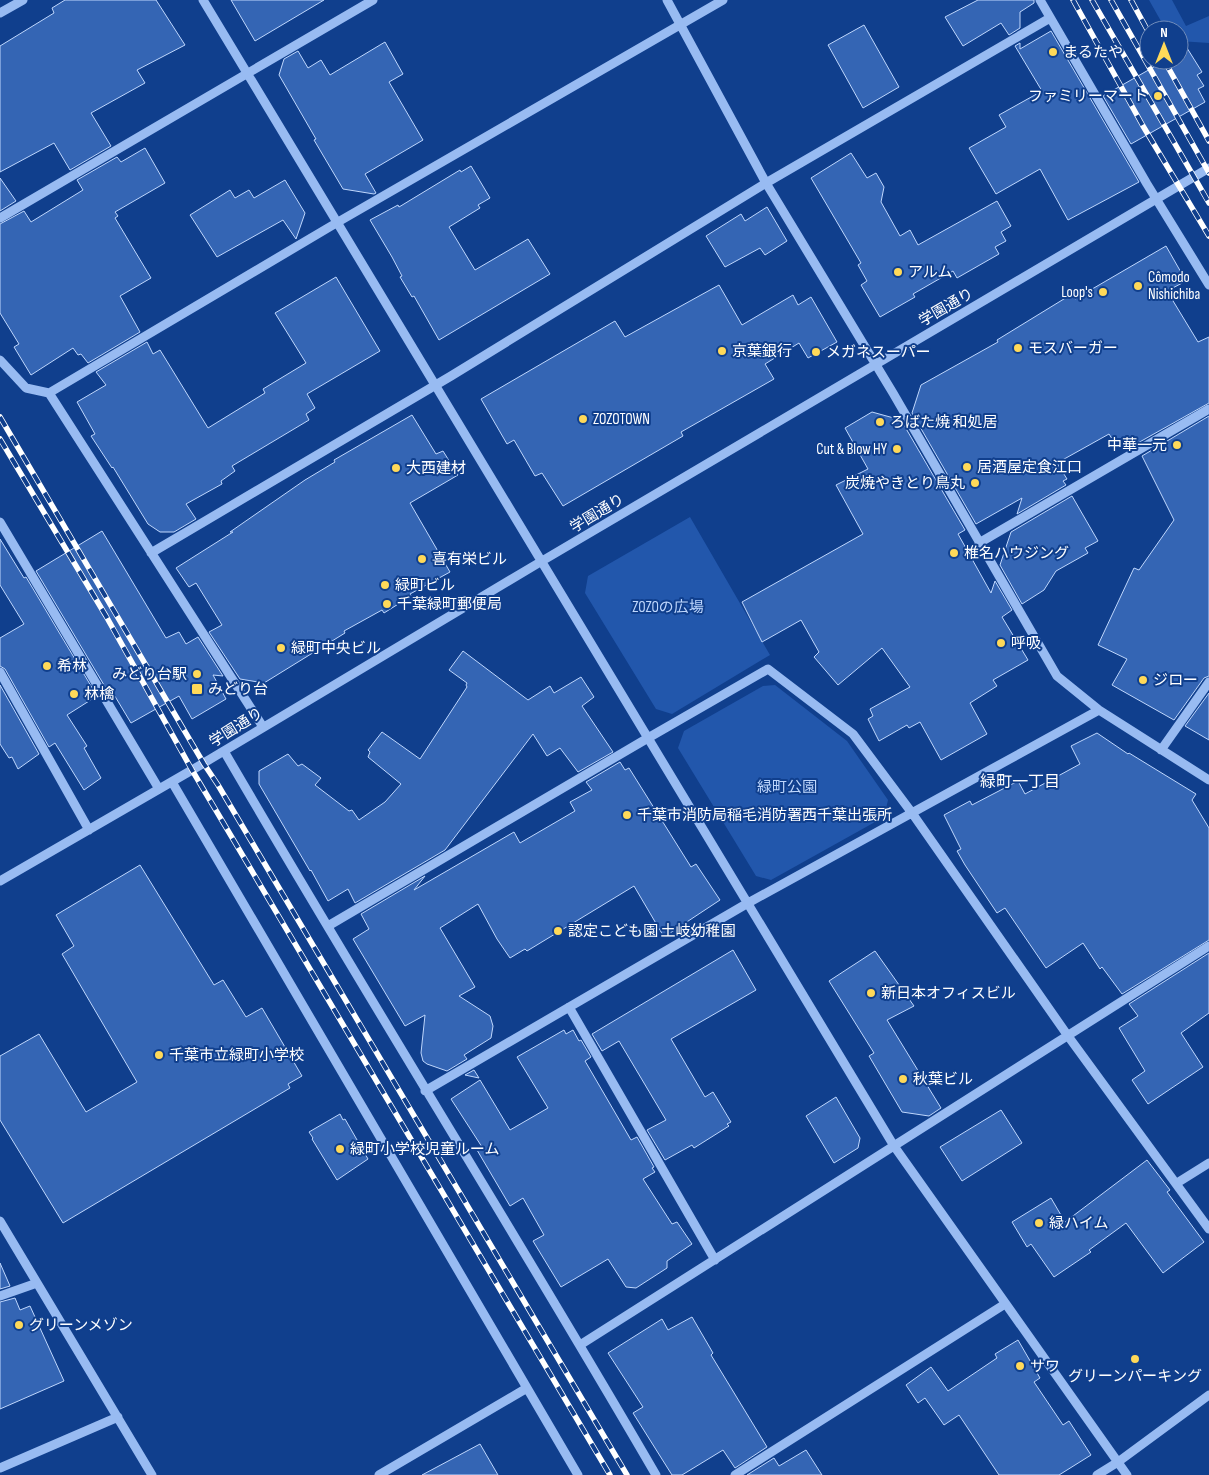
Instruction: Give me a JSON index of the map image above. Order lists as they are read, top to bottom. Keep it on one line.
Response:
{"streets":{"street":["学園通り"]},"districts":["緑町一丁目"],"parks":["ZOZOの広場","緑町公園"],"places":{"other":["まるたや","ファミリーマート","アルム","Cômodo Nishichiba","Loop's","モスバーガー","京葉銀行","メガネスーパー","ZOZOTOWN","ろばた焼 和処居","中華一元","Cut & Blow HY","居酒屋定食江口","大西建材","炭焼やきとり鳥丸","椎名ハウジング","喜有栄ビル","緑町ビル","千葉緑町郵便局","呼吸","緑町中央ビル","希林","みどり台駅","ジロー","林檎","千葉市消防局稲毛消防署西千葉出張所","認定こども園 土岐幼稚園","新日本オフィスビル","千葉市立緑町小学校","秋葉ビル","緑町小学校児童ルーム","緑ハイム","グリーンメゾン","グリーンパーキング","サワ"],"transit":["みどり台"]},"north":"top"}
